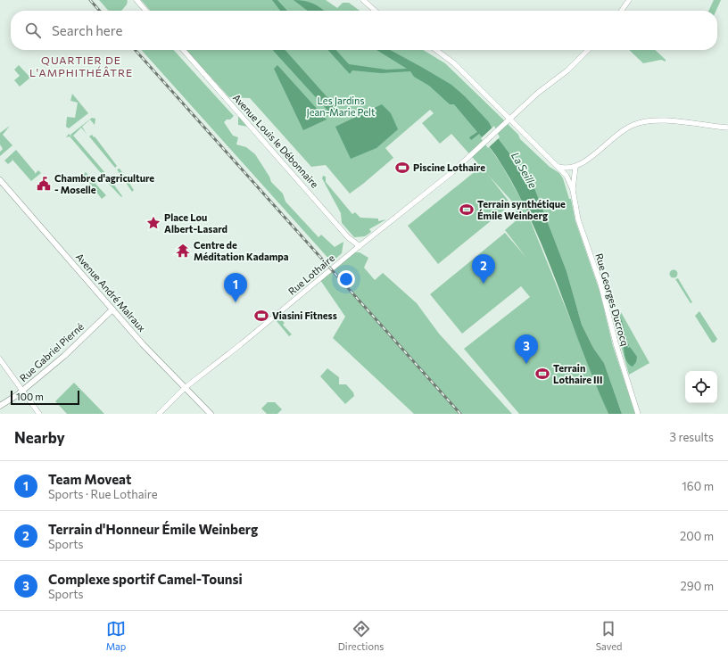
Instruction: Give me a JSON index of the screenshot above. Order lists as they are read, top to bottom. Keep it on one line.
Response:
{"streets":{"main road":["Avenue André Malraux","Rue Gabriel Pierné"],"street":["Avenue Louis le Débonnaire","Rue Lothaire","Rue Georges Ducrocq"]},"crossings":[["Avenue Louis le Débonnaire","Rue Lothaire"],["Rue Lothaire","Avenue André Malraux"],["Rue Lothaire","Rue Georges Ducrocq"],["Avenue André Malraux","Rue Gabriel Pierné"]],"districts":["QUARTIER DE L'AMPHITHÉÂTRE"],"water":["La Seille"],"parks":["Les Jardins Jean-Marie Pelt"],"places":{"sports":["Piscine Lothaire","Terrain synthétique Émile Weinberg","Viasini Fitness","Terrain Lothaire III"],"public building":["Chambre d'agriculture - Moselle"],"place":["Place Lou Albert-Lasard"],"temple":["Centre de Méditation Kadampa"]},"scale_bar":"100 m","page":{"search":"Search here","pins":["2","1","3"],"scale":"100 m","heading":["Nearby","3 results"],"list":[{"mark":"1","name":"Team Moveat","note":"Sports · Rue Lothaire","value":"160 m"},{"mark":"2","name":"Terrain d'Honneur Émile Weinberg","note":"Sports","value":"200 m"},{"mark":"3","name":"Complexe sportif Camel-Tounsi","note":"Sports","value":"290 m"}],"nav":["Map","Directions","Saved"]}}
